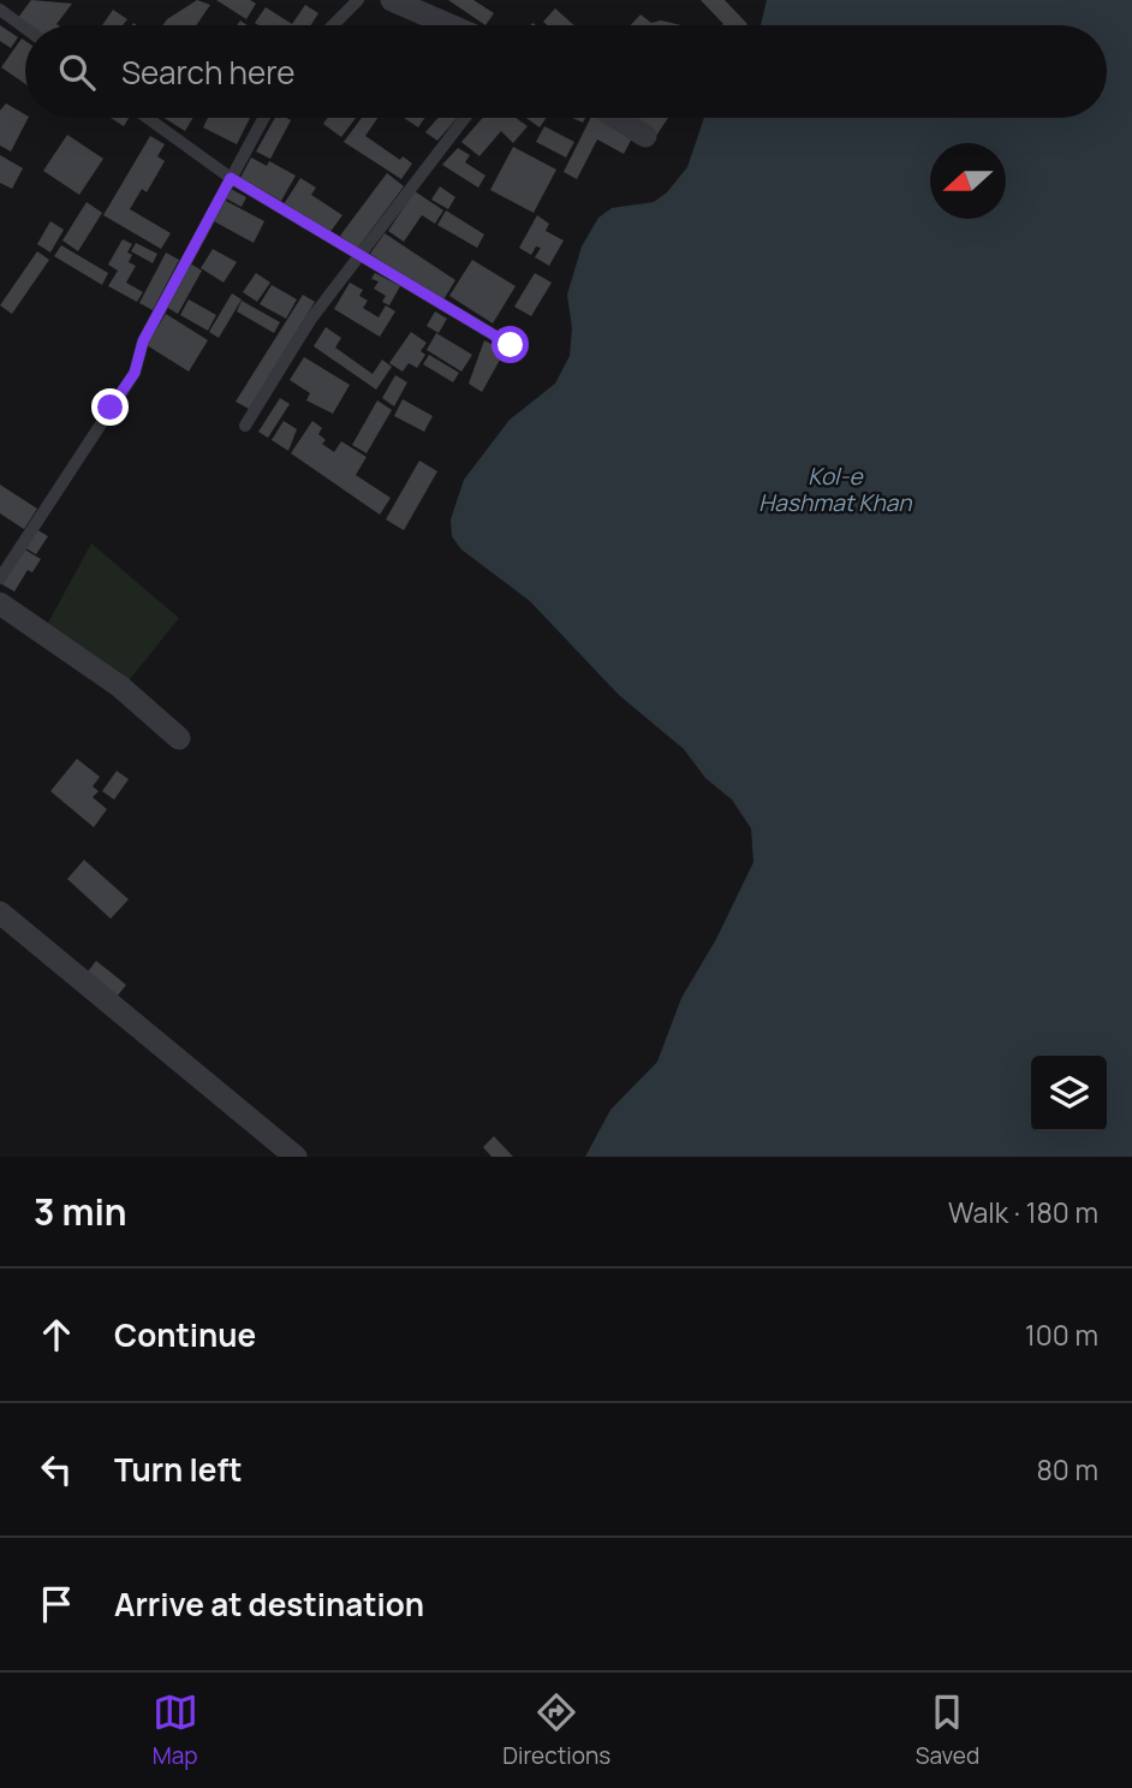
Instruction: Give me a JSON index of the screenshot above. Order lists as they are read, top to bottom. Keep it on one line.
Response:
{"water":["Kol-e Hashmat Khan"],"north":"left","page":{"search":"Search here","heading":["3 min","Walk · 180 m"],"list":[["Continue","100 m"],["Turn left","80 m"],"Arrive at destination"],"nav":["Map","Directions","Saved"]}}
